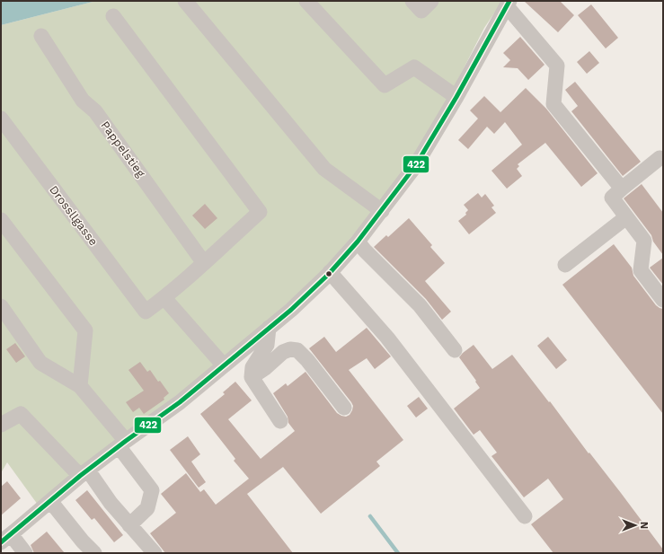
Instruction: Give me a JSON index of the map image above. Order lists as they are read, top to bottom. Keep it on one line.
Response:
{"streets":{"street":["Pappelstieg","Drossllgasse"]},"lines":["transit line 422"],"north":"right"}
